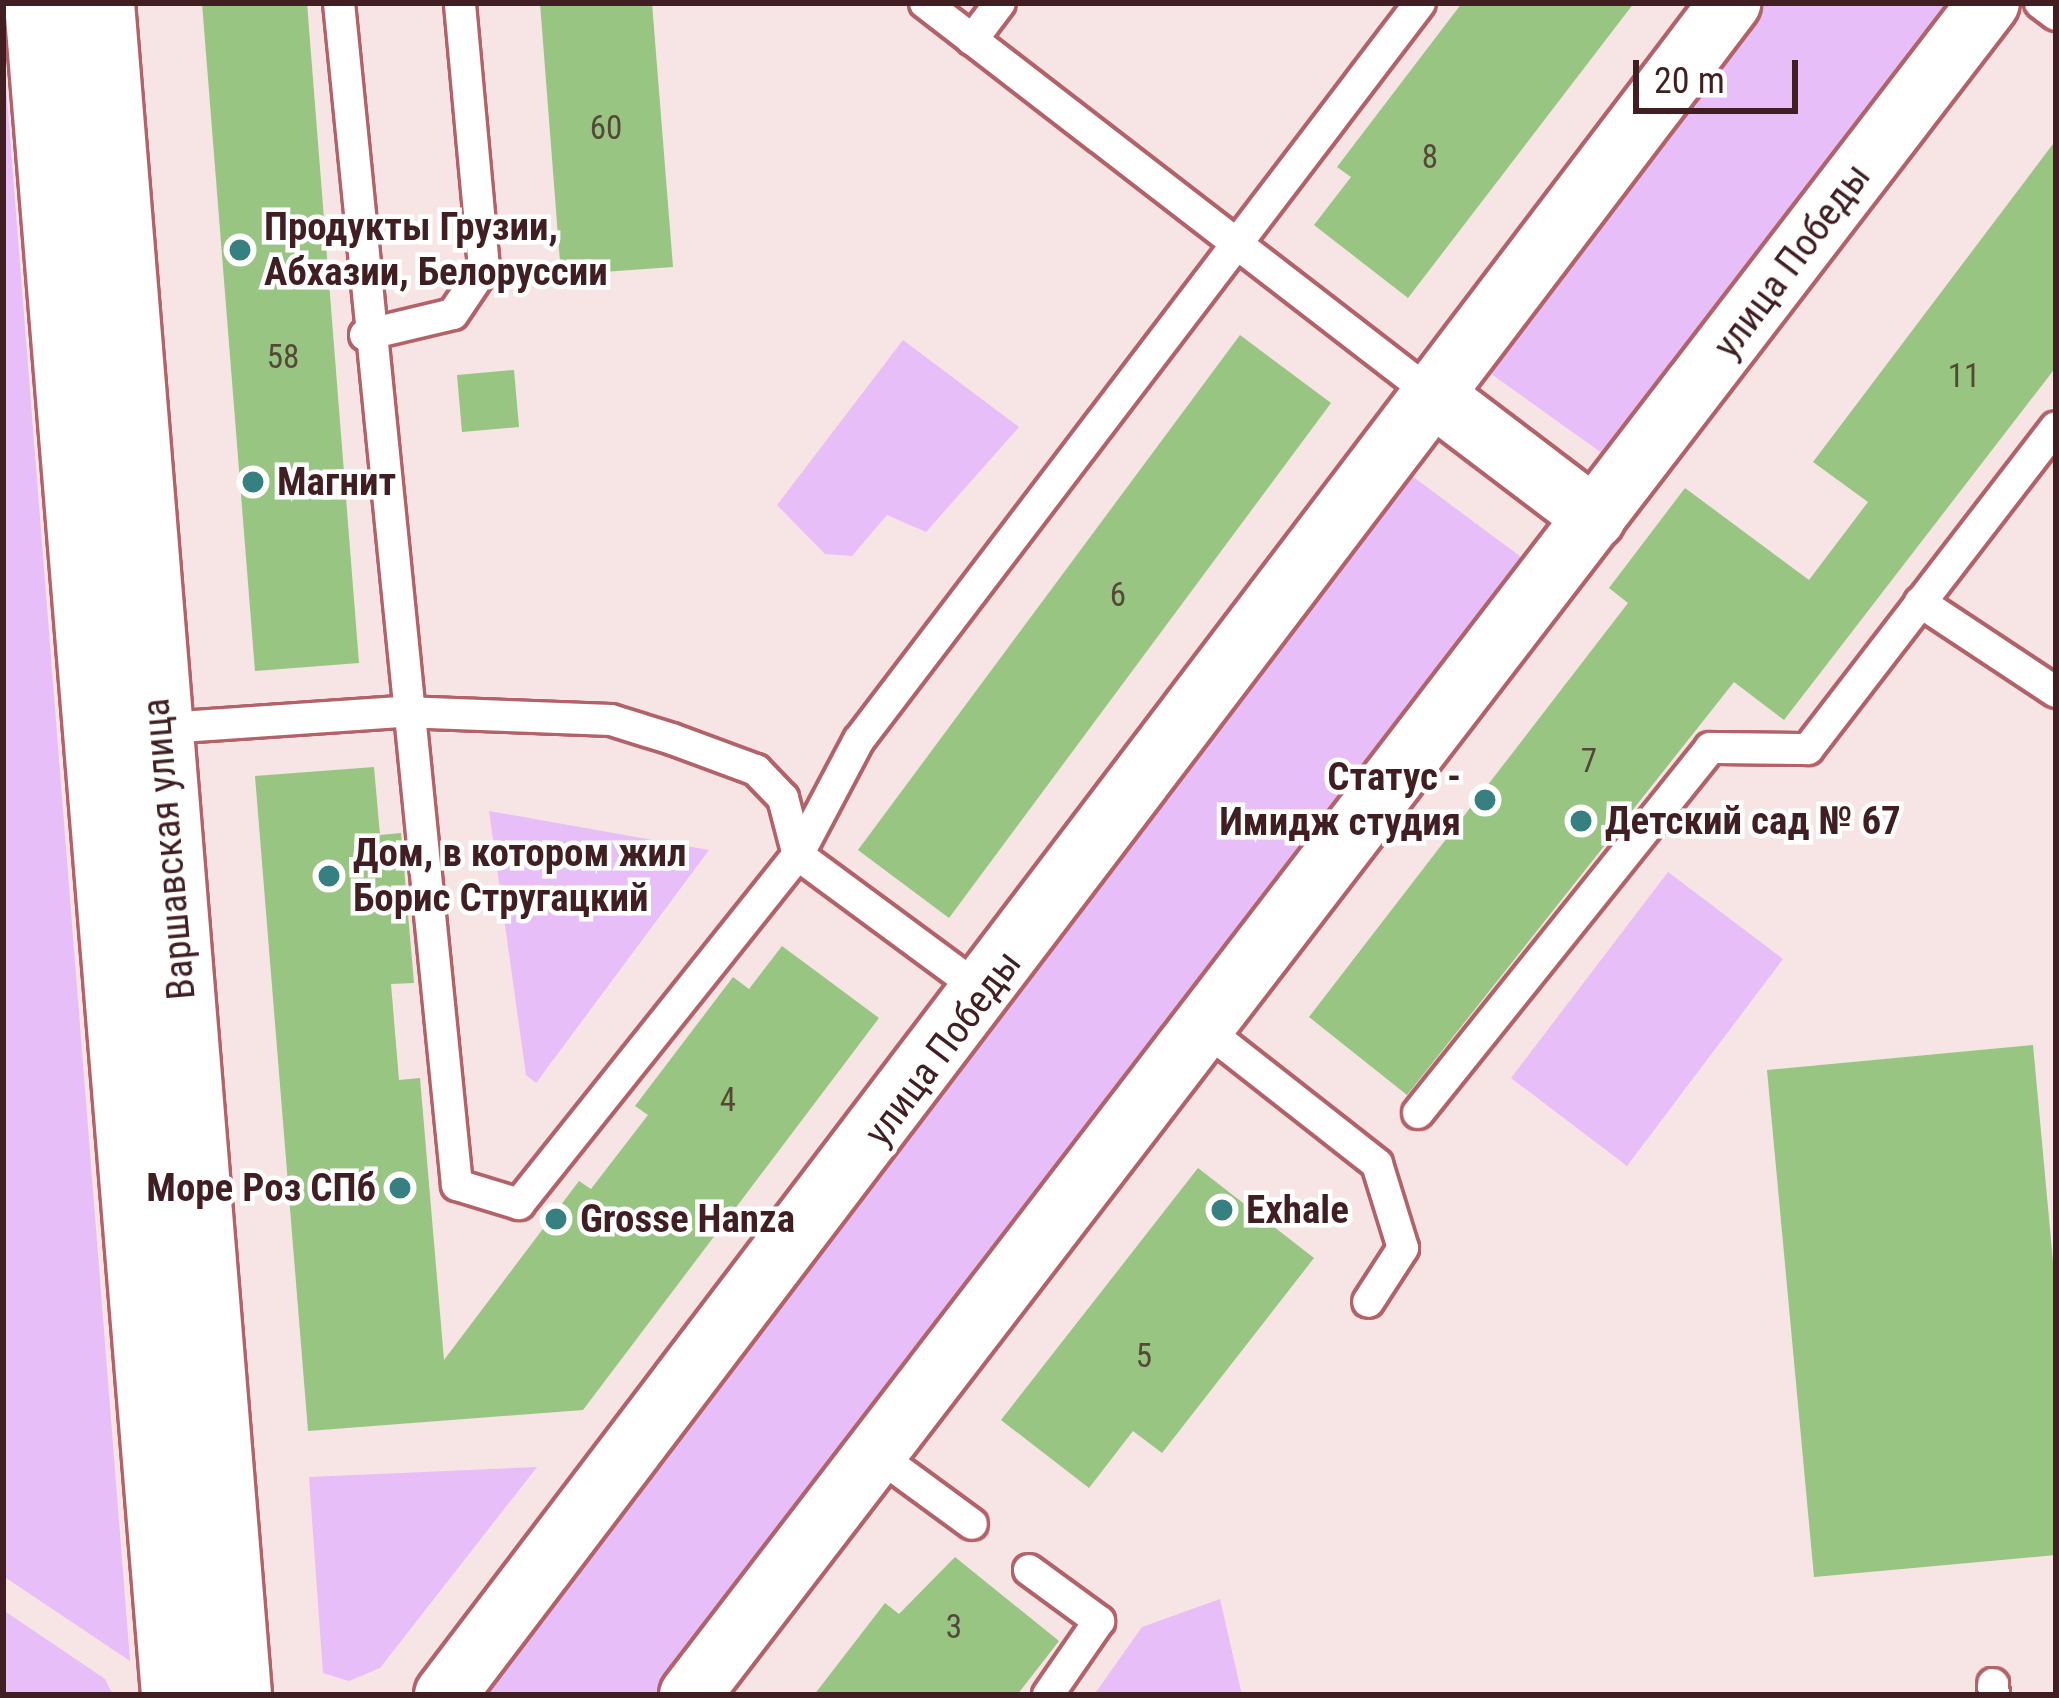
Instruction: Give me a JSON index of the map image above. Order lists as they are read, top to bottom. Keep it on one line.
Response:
{"streets":{"street":["улица Победы","Варшавская улица"]},"places":["Продукты Грузии, Абхазии, Белоруссии","Магнит","Статус - Имидж студия","Детский сад № 67","Дом, в котором жил Борис Стругацкий","Море Роз СПб","Exhale","Grosse Hanza"],"house_numbers":["60","8","58","11","6","7","4","5","3"],"scale_bar":"20 m"}
